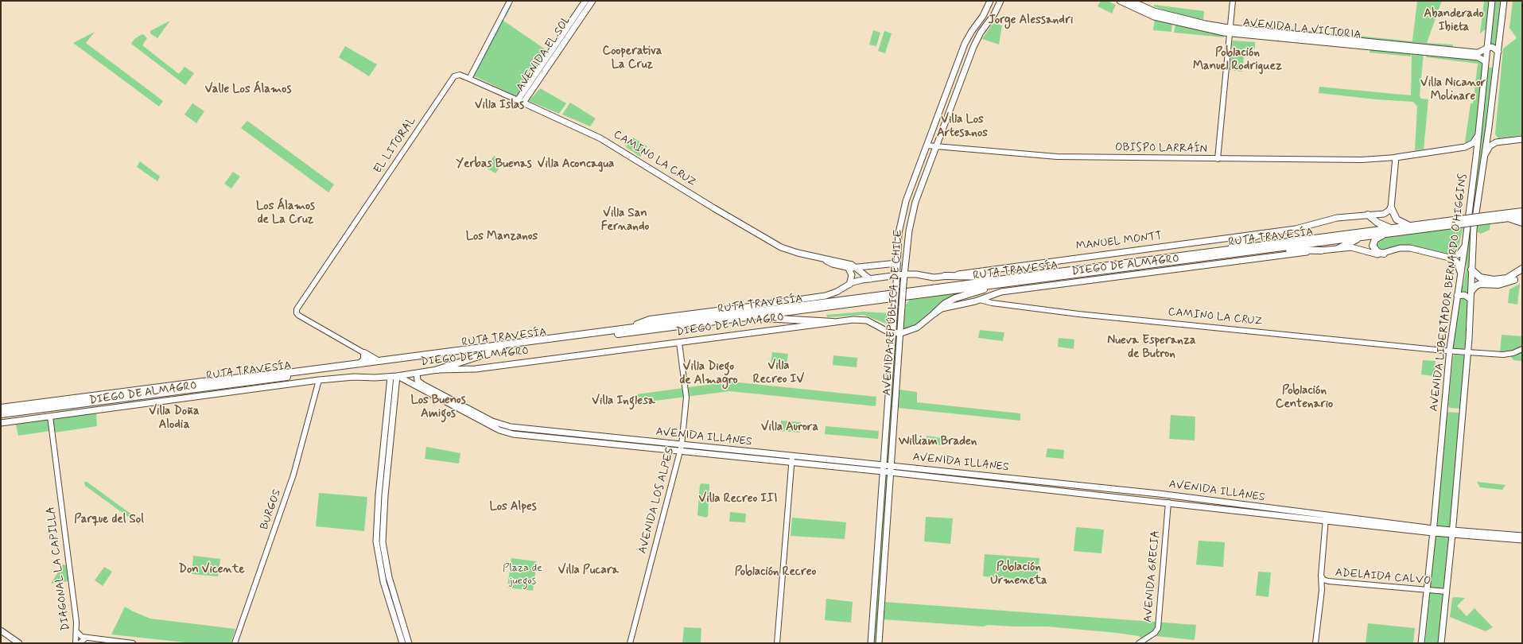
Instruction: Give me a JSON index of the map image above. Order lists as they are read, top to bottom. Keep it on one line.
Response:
{"streets":{"highway":["RUTA TRAVESÍA"],"main road":["AVENIDA LA VICTORIA","AVENIDA EL SOL","CAMINO LA CRUZ","MANUEL MONTT","DIEGO DE ALMAGRO","AVENIDA LIBERTADOR BERNARDO O'HIGGINS","AVENIDA REPÚBLICA DE CHILE","AVENIDA ILLANES"],"street":["EL LITORAL","OBISPO LARRAÍN","AVENIDA LOS ALPES","BURGOS","DIAGONAL LA CAPILLA","AVENIDA GRECIA","ADELAIDA CALVO"]},"crossings":[["AVENIDA LA VICTORIA","AVENIDA LIBERTADOR BERNARDO O'HIGGINS"],["AVENIDA EL SOL","CAMINO LA CRUZ"],["EL LITORAL","CAMINO LA CRUZ"],["OBISPO LARRAÍN","AVENIDA REPÚBLICA DE CHILE"],["CAMINO LA CRUZ","DIEGO DE ALMAGRO"],["CAMINO LA CRUZ","AVENIDA LIBERTADOR BERNARDO O'HIGGINS"],["CAMINO LA CRUZ","AVENIDA REPÚBLICA DE CHILE"],["MANUEL MONTT","AVENIDA REPÚBLICA DE CHILE"],["DIEGO DE ALMAGRO","AVENIDA REPÚBLICA DE CHILE"],["DIEGO DE ALMAGRO","AVENIDA ILLANES"],["DIEGO DE ALMAGRO","AVENIDA LOS ALPES"],["DIEGO DE ALMAGRO","BURGOS"],["DIEGO DE ALMAGRO","DIAGONAL LA CAPILLA"],["AVENIDA LIBERTADOR BERNARDO O'HIGGINS","AVENIDA ILLANES"],["AVENIDA LIBERTADOR BERNARDO O'HIGGINS","ADELAIDA CALVO"],["AVENIDA REPÚBLICA DE CHILE","AVENIDA ILLANES"],["AVENIDA ILLANES","AVENIDA LOS ALPES"],["AVENIDA ILLANES","AVENIDA GRECIA"]],"districts":["Abanderado Ibieta","Jorge Alessandri","Cooperativa La Cruz","Población Manuel Rodriguez","Villa Nicanor Molinare","Valle Los Álamos","Villa Islas","Villa Los Artesanos","Yerbas Buenas","Villa Aconcagua","Los Álamos de La Cruz","Villa San Fernando","Los Manzanos","Nueva Esperanza de Butron","Villa Recreo IV","Villa Diego de Almagro","Población Centenario","Los Buenos Amigos","Villa Inglesa","Villa Doña Alodia","Villa Aurora","William Braden","Villa Recreo III","Los Alpes","Parque del Sol","Población Urmeneta","Don Vicente","Villa Pucara","Población Recreo"],"parks":["Plaza de juegos"]}
